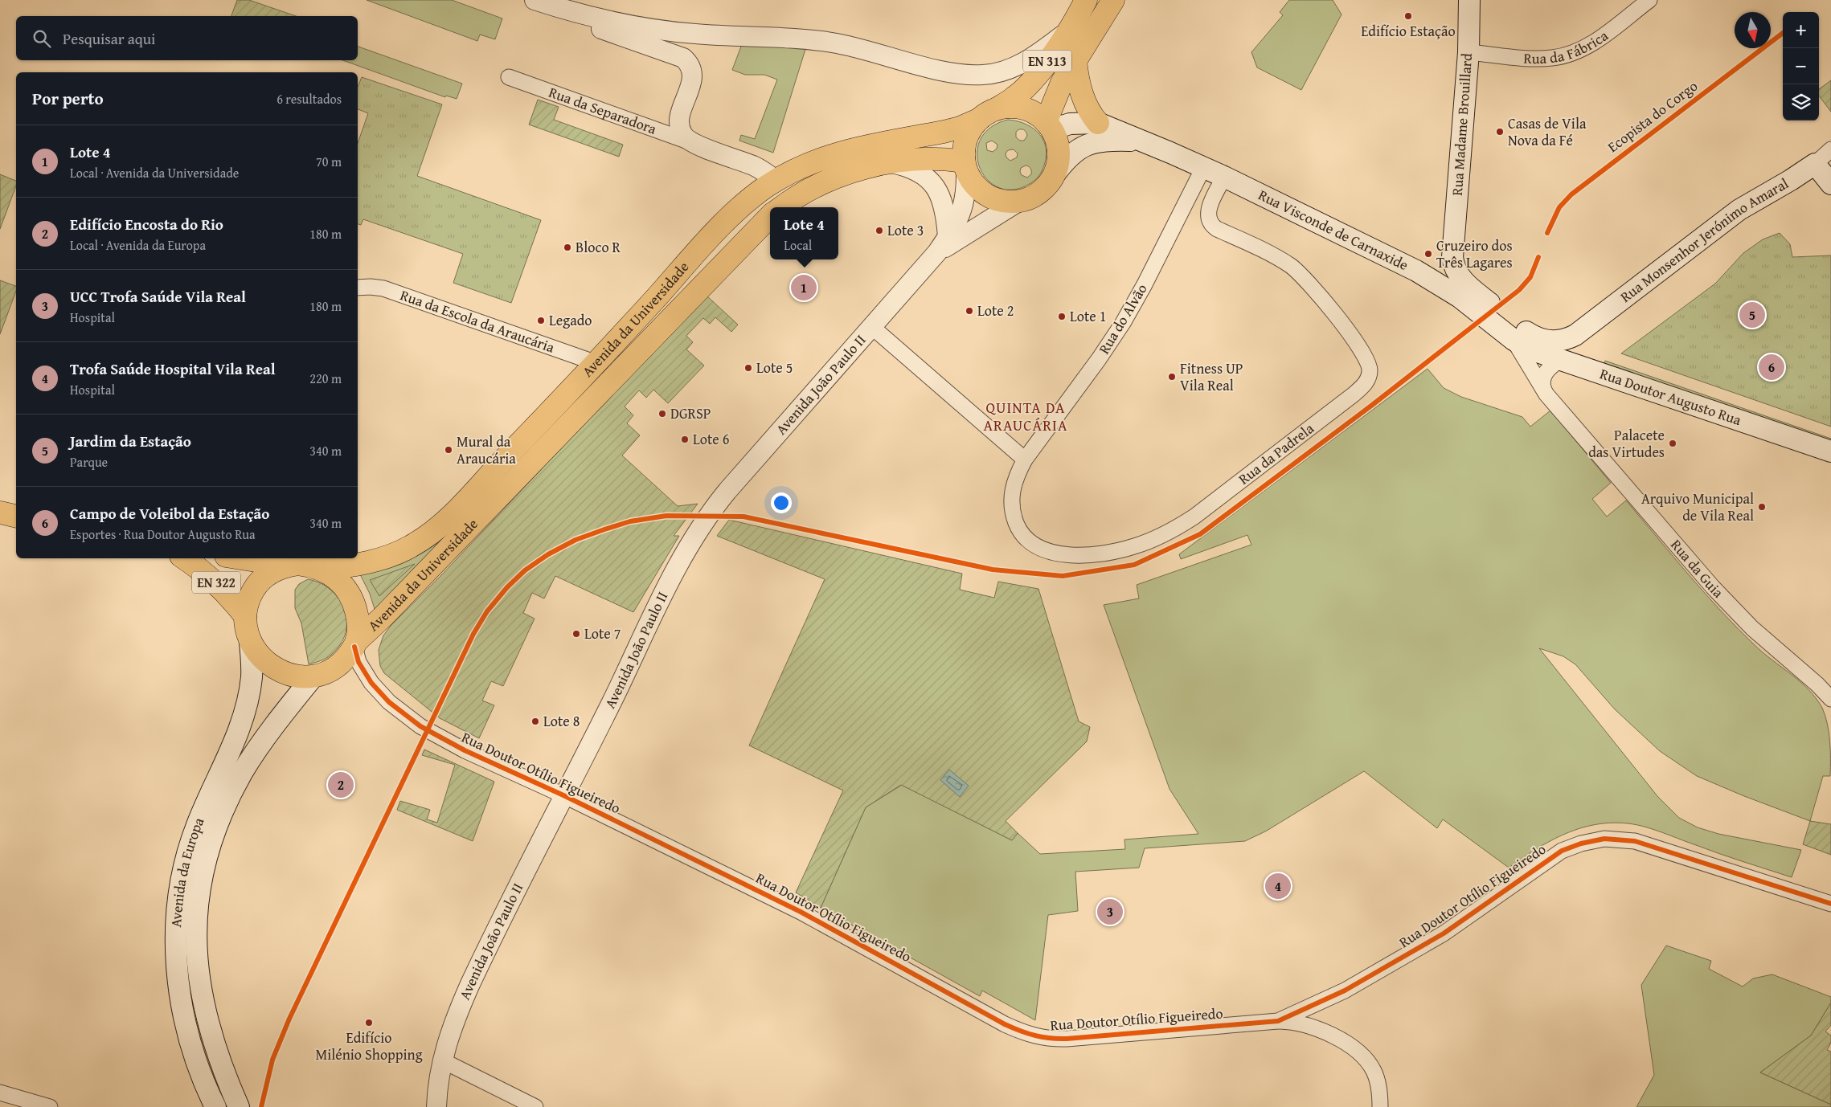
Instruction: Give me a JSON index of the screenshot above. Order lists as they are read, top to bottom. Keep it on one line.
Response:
{"streets":{"main road":["EN 313","Rua Madame Brouillard","Rua Visconde de Carnaxide","Rua Monsenhor Jerónimo Amaral","Avenida da Universidade","Rua Doutor Augusto Rua","EN 322","Avenida da Europa"],"street":["Rua da Fábrica","Rua da Separadora","Rua do Alvão","Rua da Escola da Araucária","Avenida João Paulo II","Rua da Padrela","Rua da Guia","Rua Doutor Otílio Figueiredo"],"cycle path":["Ecopista do Corgo"]},"crossings":[["Rua da Fábrica","Rua Madame Brouillard"],["EN 313","Avenida da Universidade"],["Rua da Separadora","Avenida da Universidade"],["Rua Madame Brouillard","Rua Monsenhor Jerónimo Amaral"],["Rua Visconde de Carnaxide","Rua do Alvão"],["Rua Visconde de Carnaxide","Rua Doutor Augusto Rua"],["Rua Visconde de Carnaxide","Rua da Padrela"],["Rua Visconde de Carnaxide","Rua da Guia"],["Rua do Alvão","Rua da Padrela"],["Avenida da Universidade","Rua da Escola da Araucária"],["Avenida da Universidade","EN 322"],["Avenida da Universidade","Rua Doutor Otílio Figueiredo"],["Avenida da Universidade","Avenida da Europa"],["Avenida João Paulo II","Rua Doutor Otílio Figueiredo"],["Rua Doutor Augusto Rua","Rua da Guia"],["EN 322","Rua Doutor Otílio Figueiredo"],["EN 322","Avenida da Europa"],["Rua Doutor Otílio Figueiredo","Avenida da Europa"]],"districts":["QUINTA DA ARAUCÁRIA"],"places":["Edifício Estação","Casas de Vila Nova da Fé","Lote 3","Bloco R","Cruzeiro dos Três Lagares","Lote 2","Lote 1","Legado","Lote 5","Fitness UP Vila Real","DGRSP","Lote 6","Palacete das Virtudes","Mural da Araucária","Arquivo Municipal de Vila Real","Lote 7","Lote 8","Edifício Milénio Shopping"],"north":"bottom","page":{"map_buttons":["+","−"],"search":"Pesquisar aqui","heading":["Por perto","6 resultados"],"list":[{"mark":"1","name":"Lote 4","note":"Local · Avenida da Universidade","value":"70 m"},{"mark":"2","name":"Edifício Encosta do Rio","note":"Local · Avenida da Europa","value":"180 m"},{"mark":"3","name":"UCC Trofa Saúde Vila Real","note":"Hospital","value":"180 m"},{"mark":"4","name":"Trofa Saúde Hospital Vila Real","note":"Hospital","value":"220 m"},{"mark":"5","name":"Jardim da Estação","note":"Parque","value":"340 m"},{"mark":"6","name":"Campo de Voleibol da Estação","note":"Esportes · Rua Doutor Augusto Rua","value":"340 m"}],"popup":["Lote 4","Local"],"pins":["1","5","6","2","4","3"]}}
